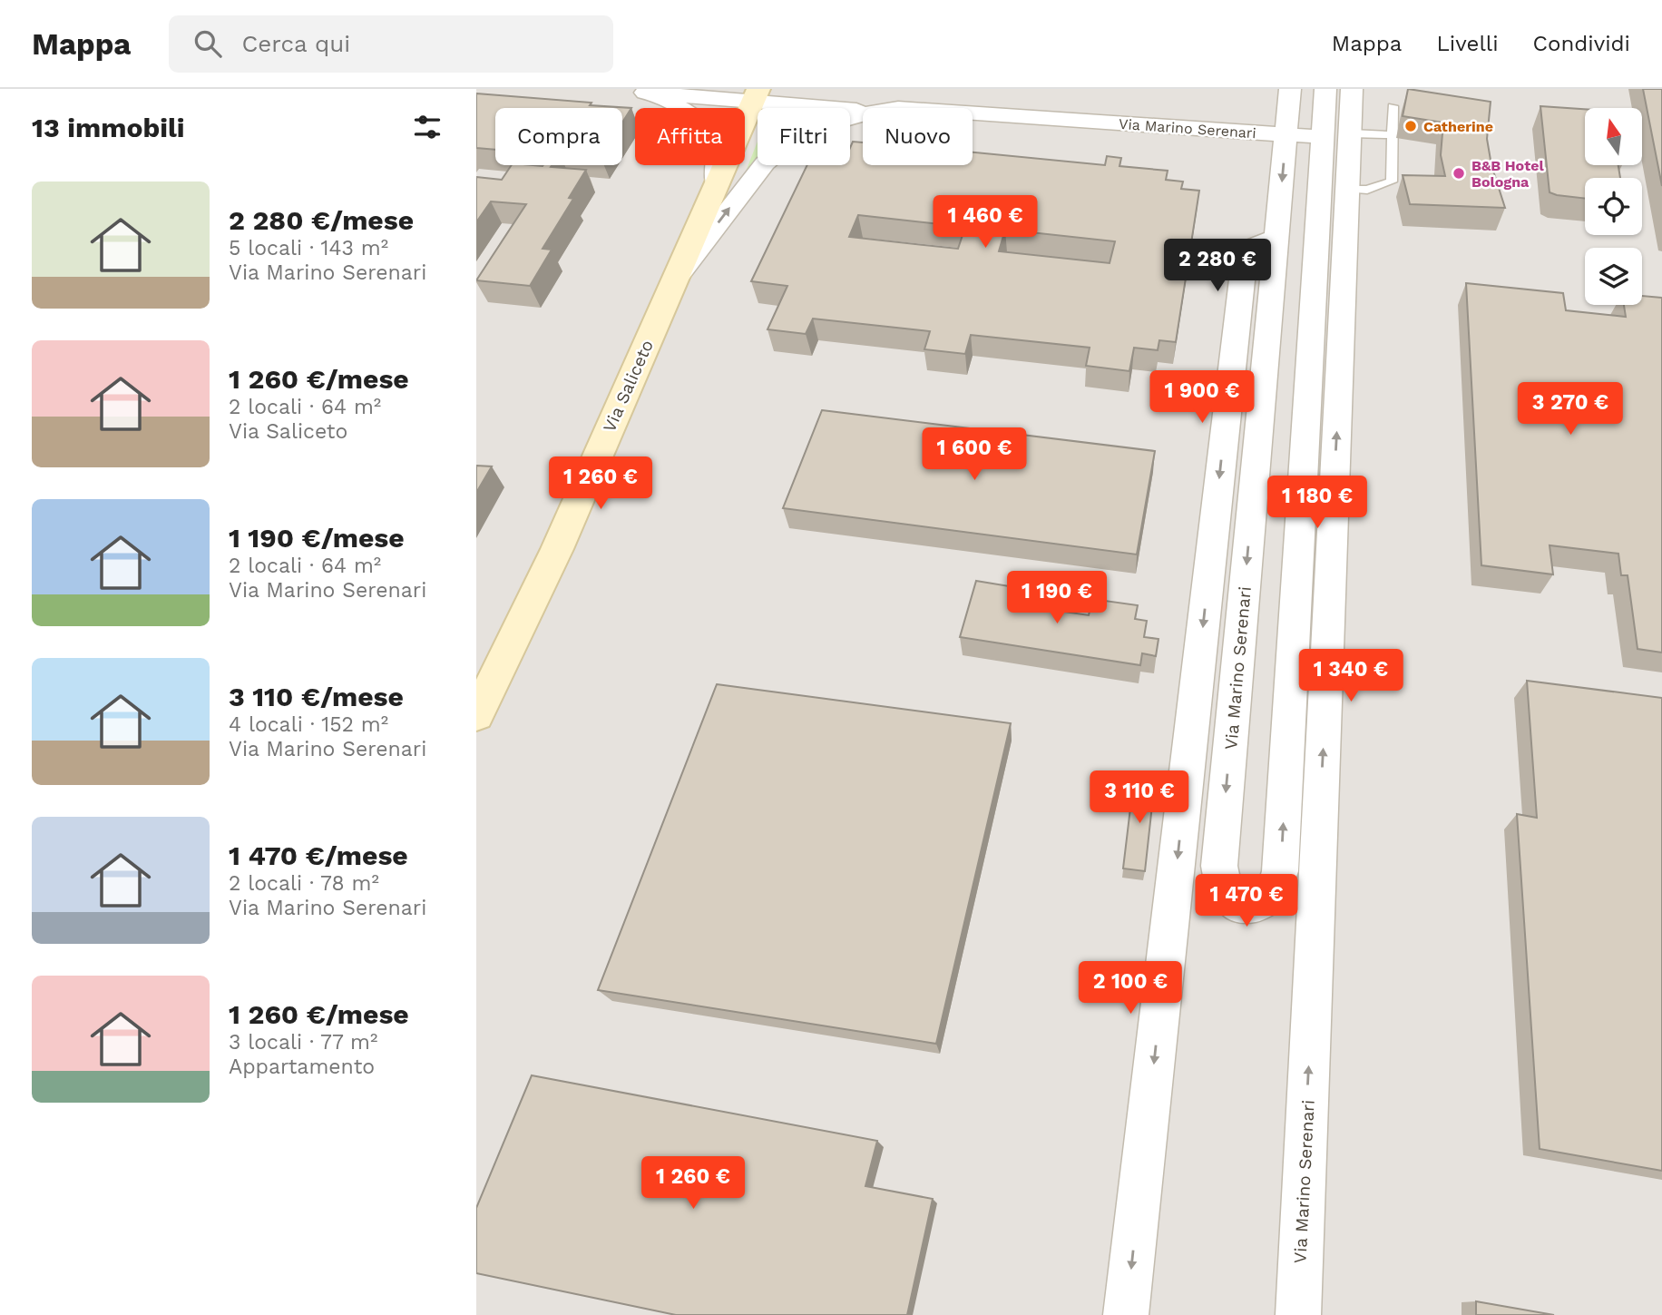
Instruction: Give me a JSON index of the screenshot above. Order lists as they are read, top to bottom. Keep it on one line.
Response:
{"streets":{"main road":["Via Saliceto"],"street":["Via Marino Serenari"]},"crossings":[["Via Marino Serenari","Via Saliceto"]],"places":["Catherine","B&B Hotel Bologna"],"north":"top","page":{"header":"Mappa","search":"Cerca qui","nav":["Mappa","Livelli","Condividi"],"heading":"13 immobili","chip":["Compra","Affitta","Filtri","Nuovo"],"list":[{"name":"2 280 €/mese","note":"5 locali · 143 m² · Via Marino Serenari"},{"name":"1 260 €/mese","note":"2 locali · 64 m² · Via Saliceto"},{"name":"1 190 €/mese","note":"2 locali · 64 m² · Via Marino Serenari"},{"name":"3 110 €/mese","note":"4 locali · 152 m² · Via Marino Serenari"},{"name":"1 470 €/mese","note":"2 locali · 78 m² · Via Marino Serenari"},{"name":"1 260 €/mese","note":"3 locali · 77 m² · Appartamento"}],"price":["1 460 €","2 280 €","1 900 €","3 270 €","1 600 €","1 260 €","1 180 €","1 190 €","1 340 €","3 110 €","1 470 €","2 100 €","1 260 €"]}}
